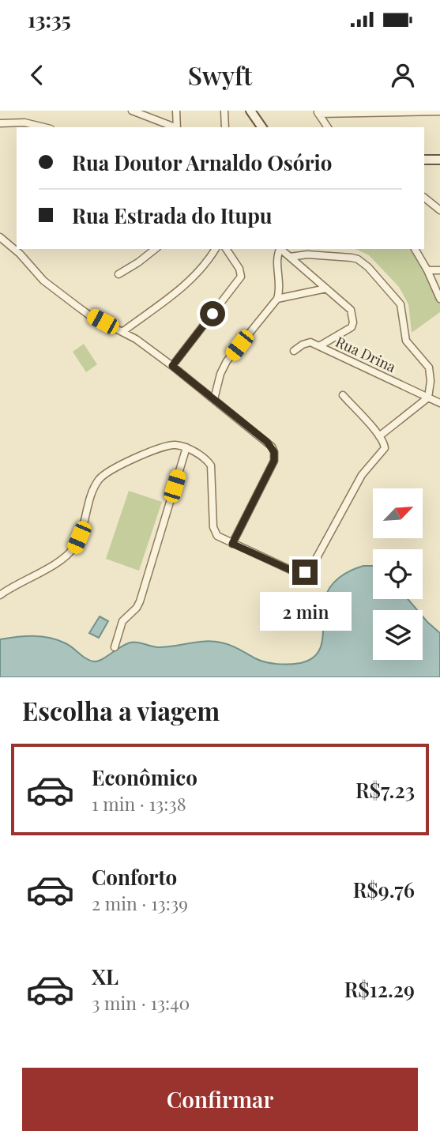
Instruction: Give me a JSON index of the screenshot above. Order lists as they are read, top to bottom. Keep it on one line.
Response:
{"streets":{"street":["Rua Drina"]},"north":"top right","page":{"status":"13:35","header":"Swyft","banner":["Rua Doutor Arnaldo Osório","Rua Estrada do Itupu"],"bubble":"2 min","heading":"Escolha a viagem","list":[{"name":"Econômico","note":"1 min · 13:38","value":"R$7.23"},{"name":"Conforto","note":"2 min · 13:39","value":"R$9.76"},{"name":"XL","note":"3 min · 13:40","value":"R$12.29"}],"buttons":"Confirmar"}}
